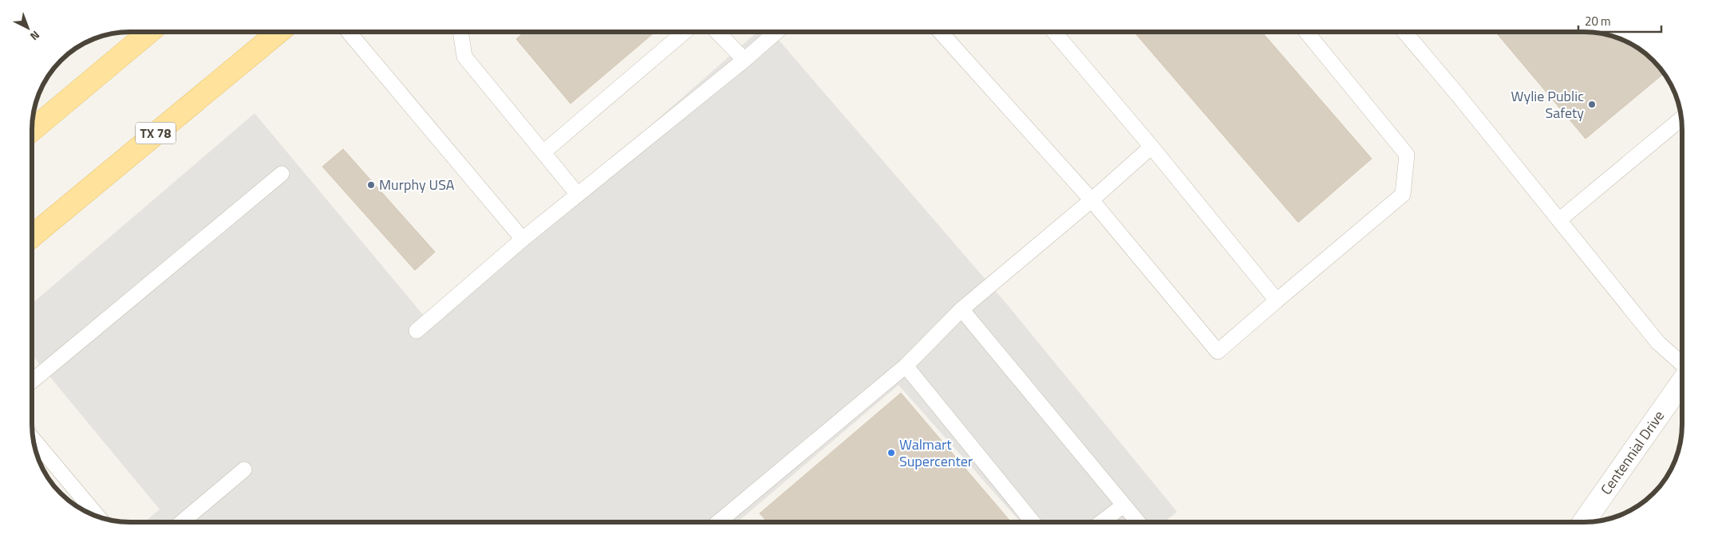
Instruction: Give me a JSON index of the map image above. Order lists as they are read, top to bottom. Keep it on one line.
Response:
{"streets":{"main road":["TX 78"],"street":["Centennial Drive"]},"places":["Wylie Public Safety","Murphy USA","Walmart Supercenter"],"scale_bar":"20 m","north":"bottom right"}
